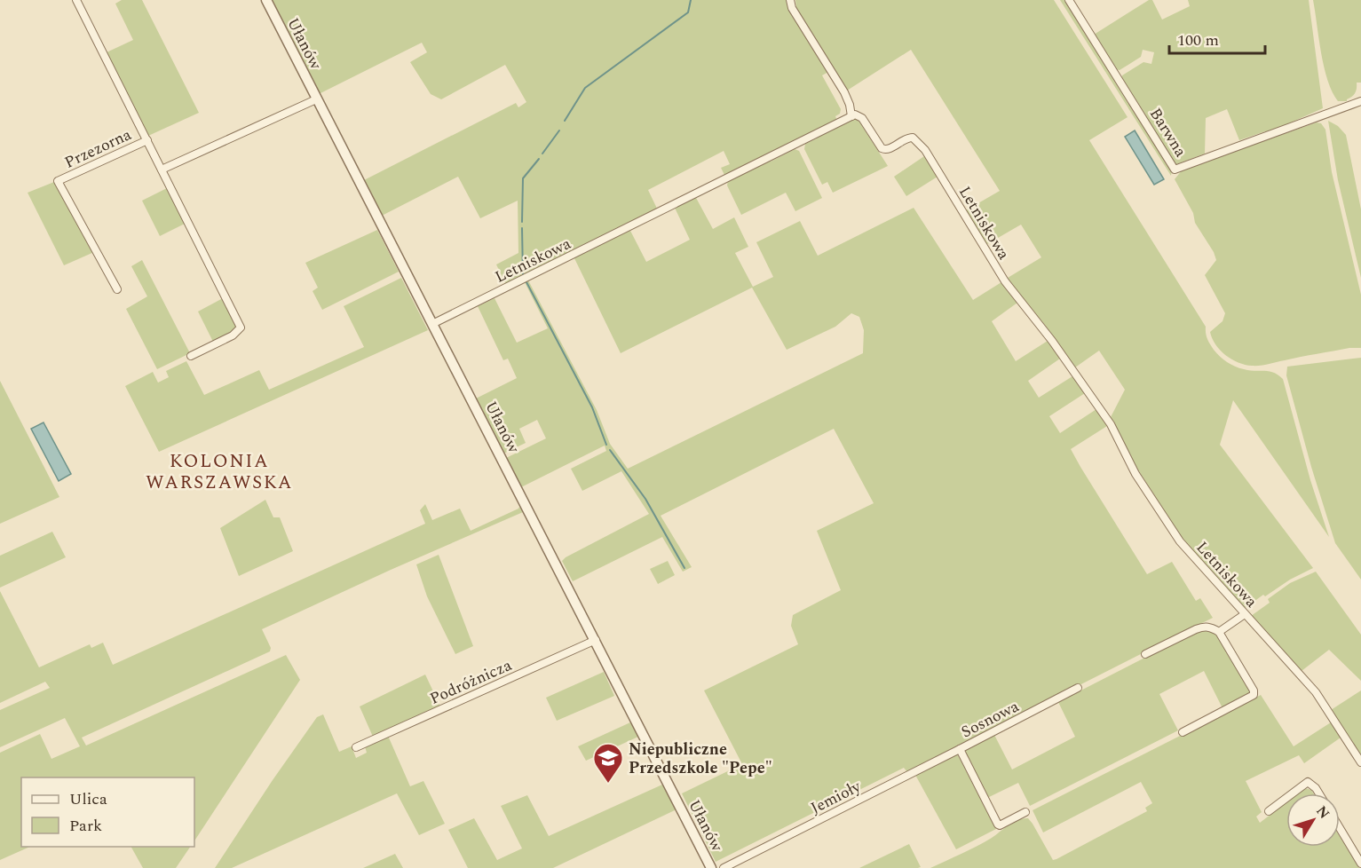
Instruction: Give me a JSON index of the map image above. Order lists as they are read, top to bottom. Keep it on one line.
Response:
{"streets":{"street":["Ułanów","Barwna","Przezorna","Letniskowa","Podróżnicza","Sosnowa","Jemioły"]},"crossings":[["Ułanów","Letniskowa"],["Ułanów","Podróżnicza"],["Sosnowa","Jemioły"]],"districts":["KOLONIA WARSZAWSKA"],"places":{"school or university":["Niepubliczne Przedszkole \"Pepe\""]},"legend":["Ulica","Park"],"scale_bar":"100 m","north":"top right"}
